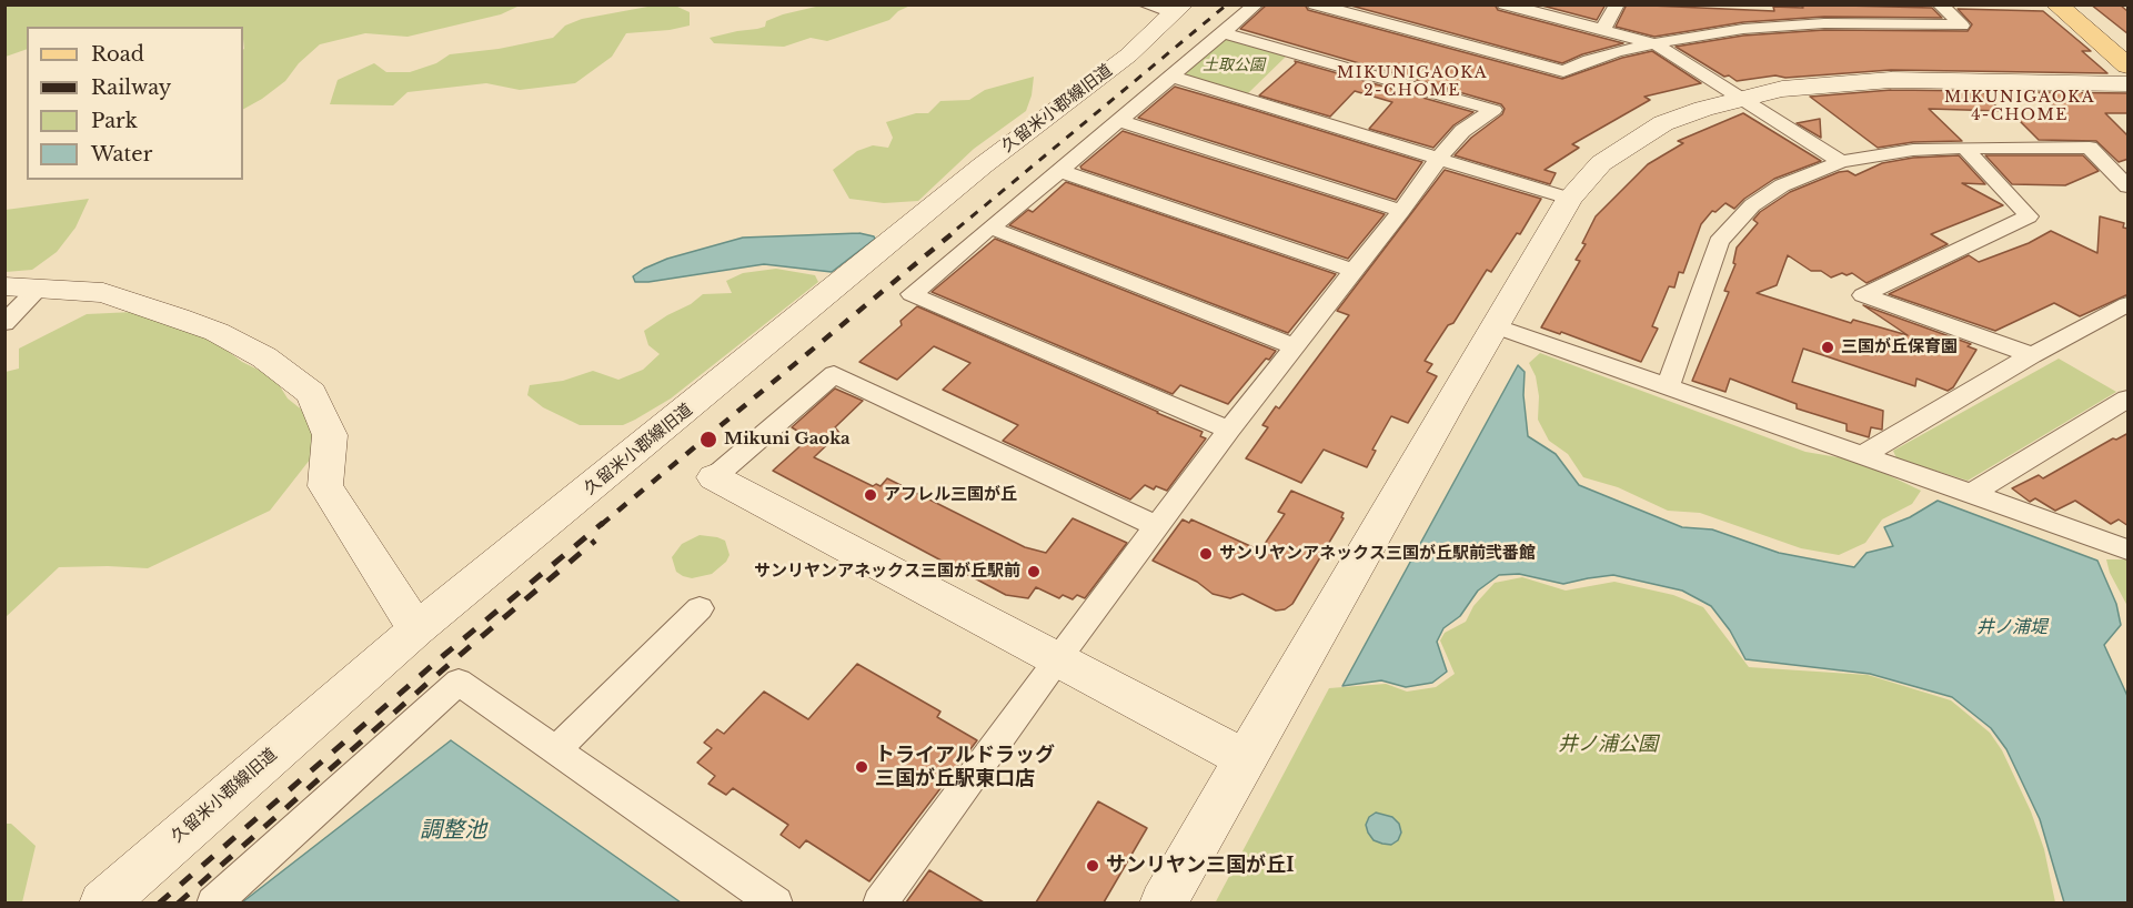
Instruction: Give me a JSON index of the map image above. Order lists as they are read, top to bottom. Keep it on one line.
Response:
{"streets":{"street":["久留米小郡線旧道"]},"districts":["MIKUNIGAOKA 2-CHOME","MIKUNIGAOKA 4-CHOME"],"water":["井ノ浦堤","調整池"],"parks":["土取公園","井ノ浦公園"],"places":["三国が丘保育園","Mikuni Gaoka","アフレル三国が丘","サンリヤンアネックス三国が丘駅前弐番館","サンリヤンアネックス三国が丘駅前","トライアルドラッグ 三国が丘駅東口店","サンリヤン三国が丘I"],"legend":["Road","Railway","Park","Water"]}
